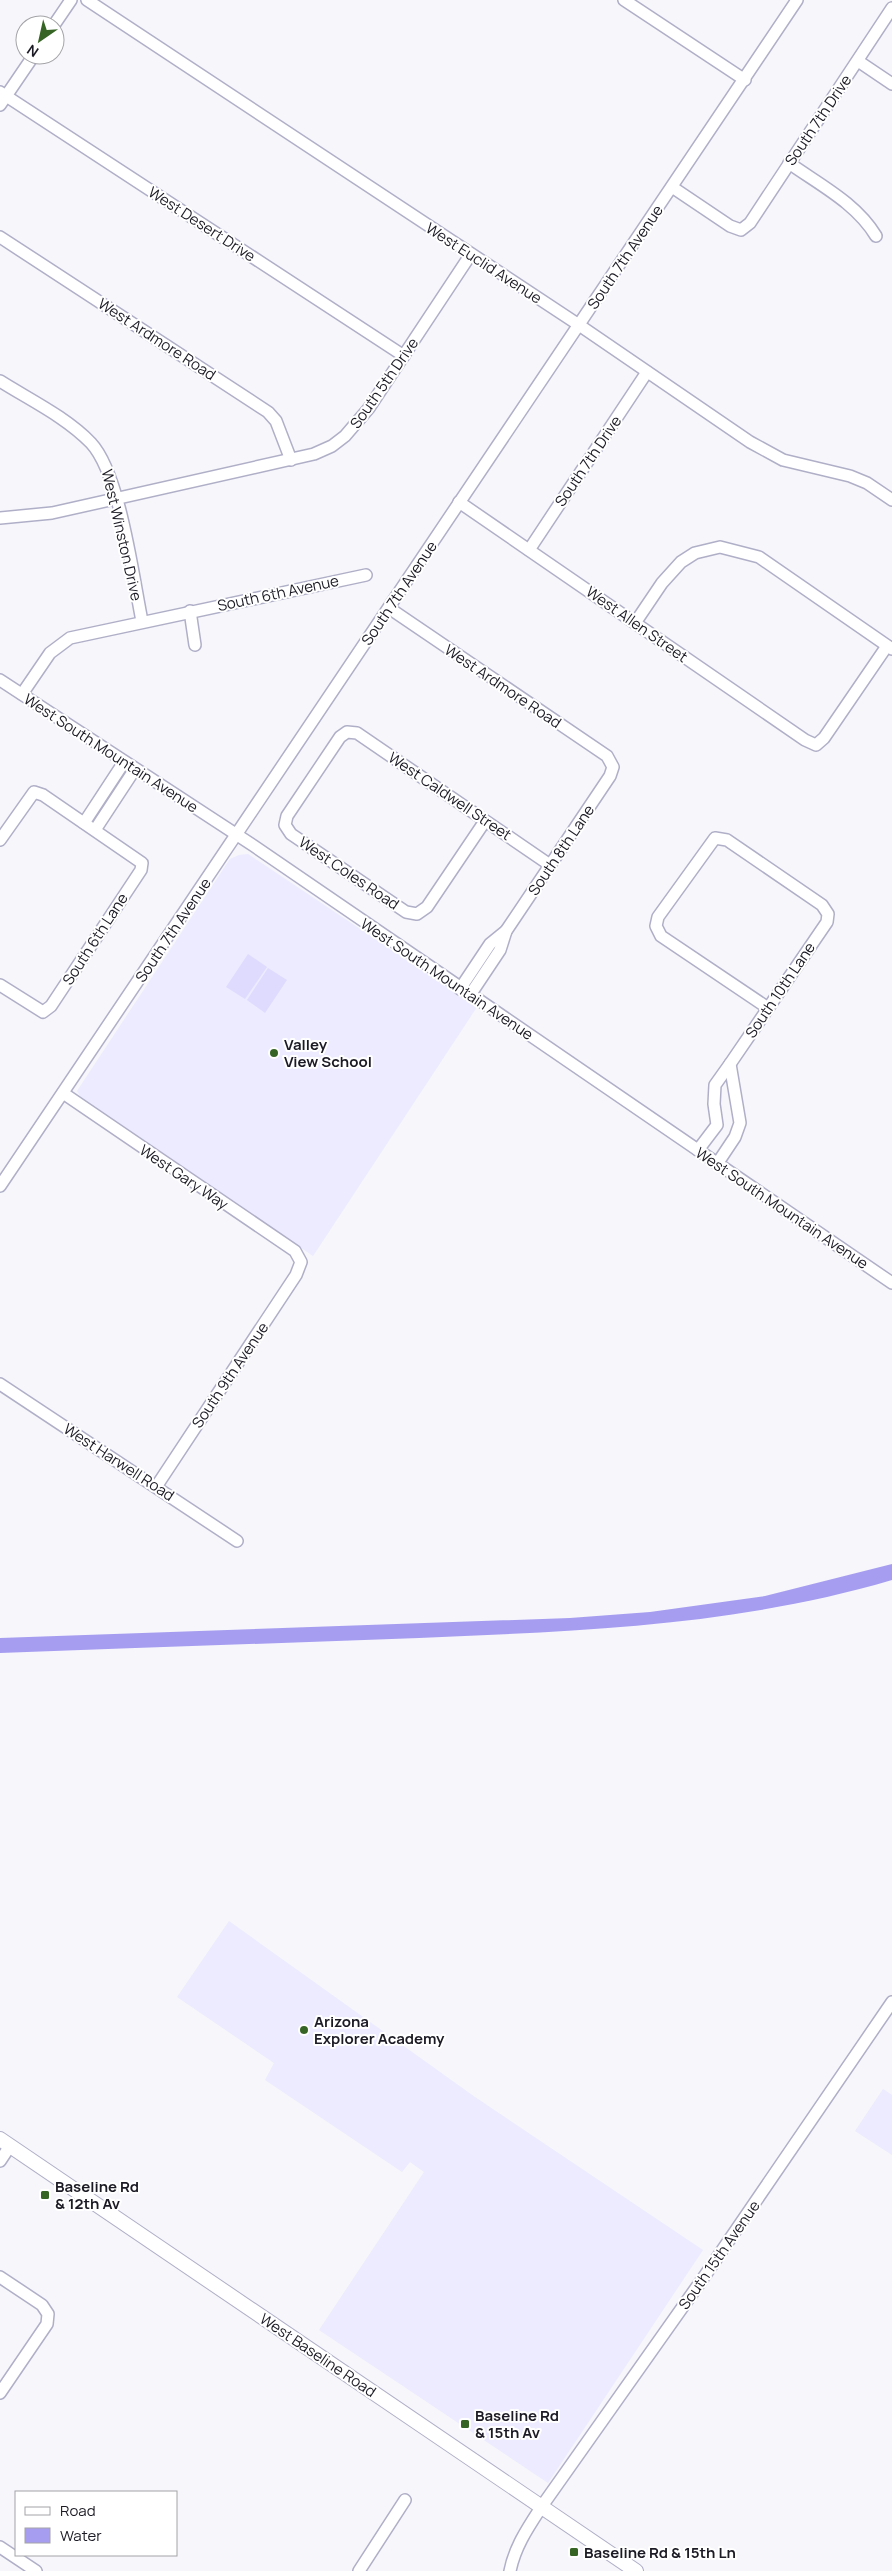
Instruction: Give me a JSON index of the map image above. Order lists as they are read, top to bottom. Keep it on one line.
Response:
{"streets":{"main road":["West Baseline Road"],"street":["South 7th Drive","West Desert Drive","South 7th Avenue","West Euclid Avenue","West Ardmore Road","South 5th Drive","West Winston Drive","South 6th Avenue","West Allen Street","West South Mountain Avenue","West Caldwell Street","South 8th Lane","West Coles Road","South 6th Lane","South 10th Lane","West Gary Way","South 9th Avenue","West Harwell Road","South 15th Avenue"]},"crossings":[["South 7th Drive","South 7th Avenue"],["South 7th Drive","West Euclid Avenue"],["South 7th Drive","West Allen Street"],["West Desert Drive","South 5th Drive"],["South 7th Avenue","West Euclid Avenue"],["South 7th Avenue","West Ardmore Road"],["South 7th Avenue","West Allen Street"],["South 7th Avenue","West South Mountain Avenue"],["South 7th Avenue","West Gary Way"],["West Euclid Avenue","South 5th Drive"],["West Ardmore Road","South 5th Drive"],["West Ardmore Road","South 8th Lane"],["South 5th Drive","West Winston Drive"],["West Winston Drive","South 6th Avenue"],["South 6th Avenue","West South Mountain Avenue"],["West South Mountain Avenue","South 8th Lane"],["West Caldwell Street","South 8th Lane"],["West Caldwell Street","West Coles Road"],["West Gary Way","South 9th Avenue"],["South 9th Avenue","West Harwell Road"],["South 15th Avenue","West Baseline Road"]],"places":{"other":["Valley View School","Arizona Explorer Academy"],"transit":["Baseline Rd & 12th Av","Baseline Rd & 15th Av","Baseline Rd & 15th Ln"]},"legend":["Road","Water"],"north":"bottom left"}
